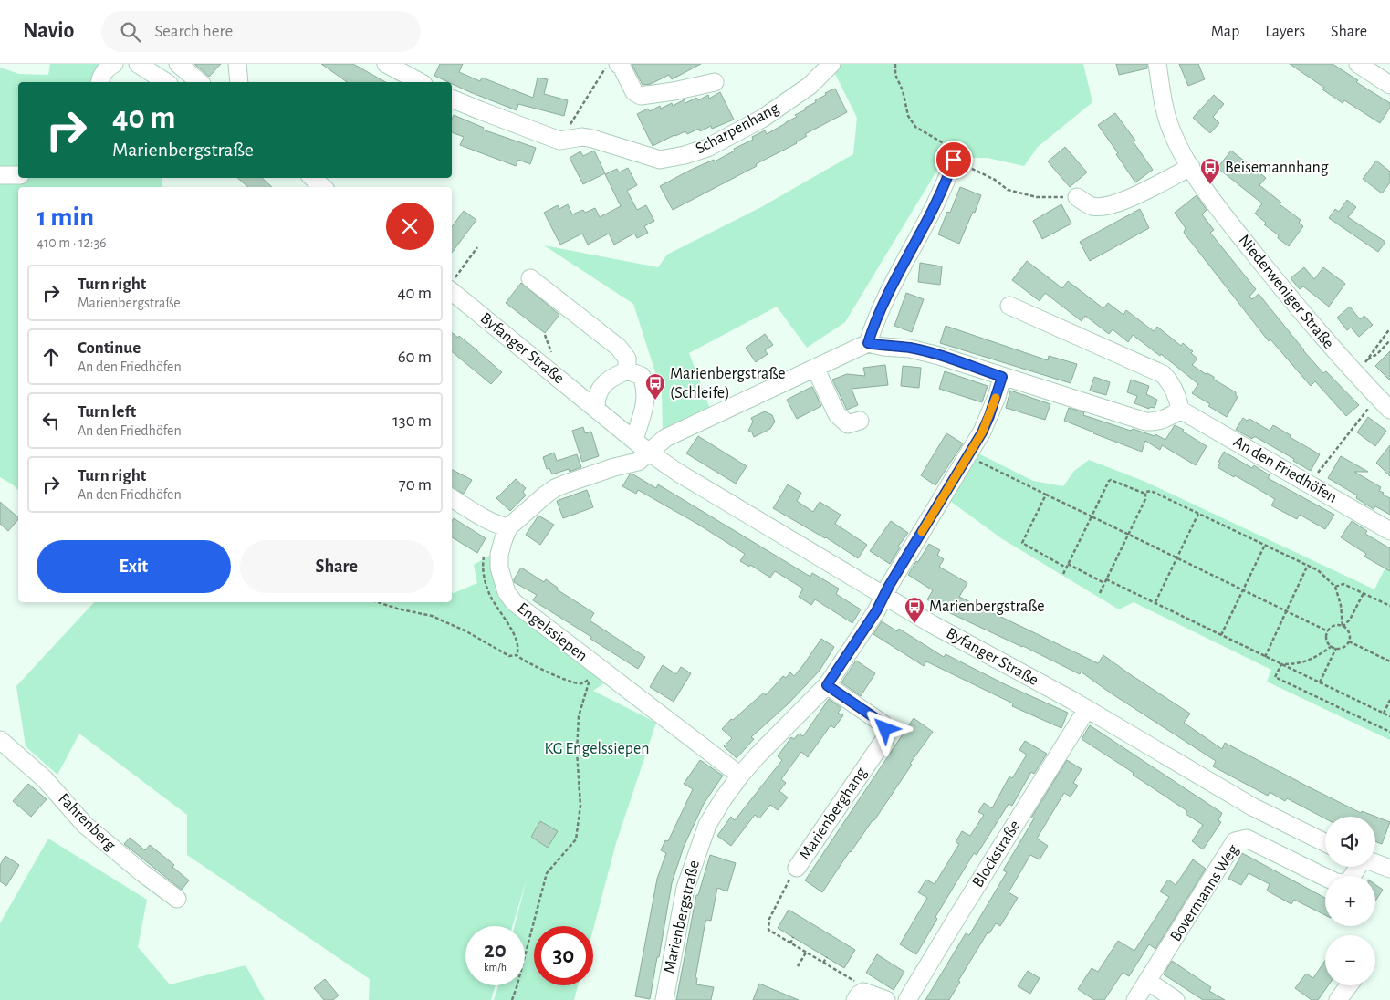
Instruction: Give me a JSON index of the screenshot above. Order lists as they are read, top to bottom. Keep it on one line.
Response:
{"streets":{"street":["Scharpenhang","Niederweniger Straße","Byfanger Straße","An den Friedhöfen","Engelssiepen","Marienberghang","Fahrenberg","Blockstraße","Bovermanns Weg","Marienbergstraße"]},"crossings":[["Byfanger Straße","Engelssiepen"],["Byfanger Straße","Blockstraße"],["Byfanger Straße","Marienbergstraße"],["Engelssiepen","Marienbergstraße"],["Marienberghang","Marienbergstraße"]],"parks":["KG Engelssiepen"],"places":{"bus stop":["Beisemannhang","Marienbergstraße (Schleife)","Marienbergstraße"]},"page":{"header":"Navio","search":"Search here","nav":["Map","Layers","Share"],"turn":["40 m","Marienbergstraße"],"heading":["1 min","410 m · 12:36"],"list":[{"name":"Turn right","note":"Marienbergstraße","value":"40 m"},{"name":"Continue","note":"An den Friedhöfen","value":"60 m"},{"name":"Turn left","note":"An den Friedhöfen","value":"130 m"},{"name":"Turn right","note":"An den Friedhöfen","value":"70 m"}],"buttons":["Exit","Share"],"map_buttons":["+","−"],"speed":"20 km/h","limit":"30"}}
